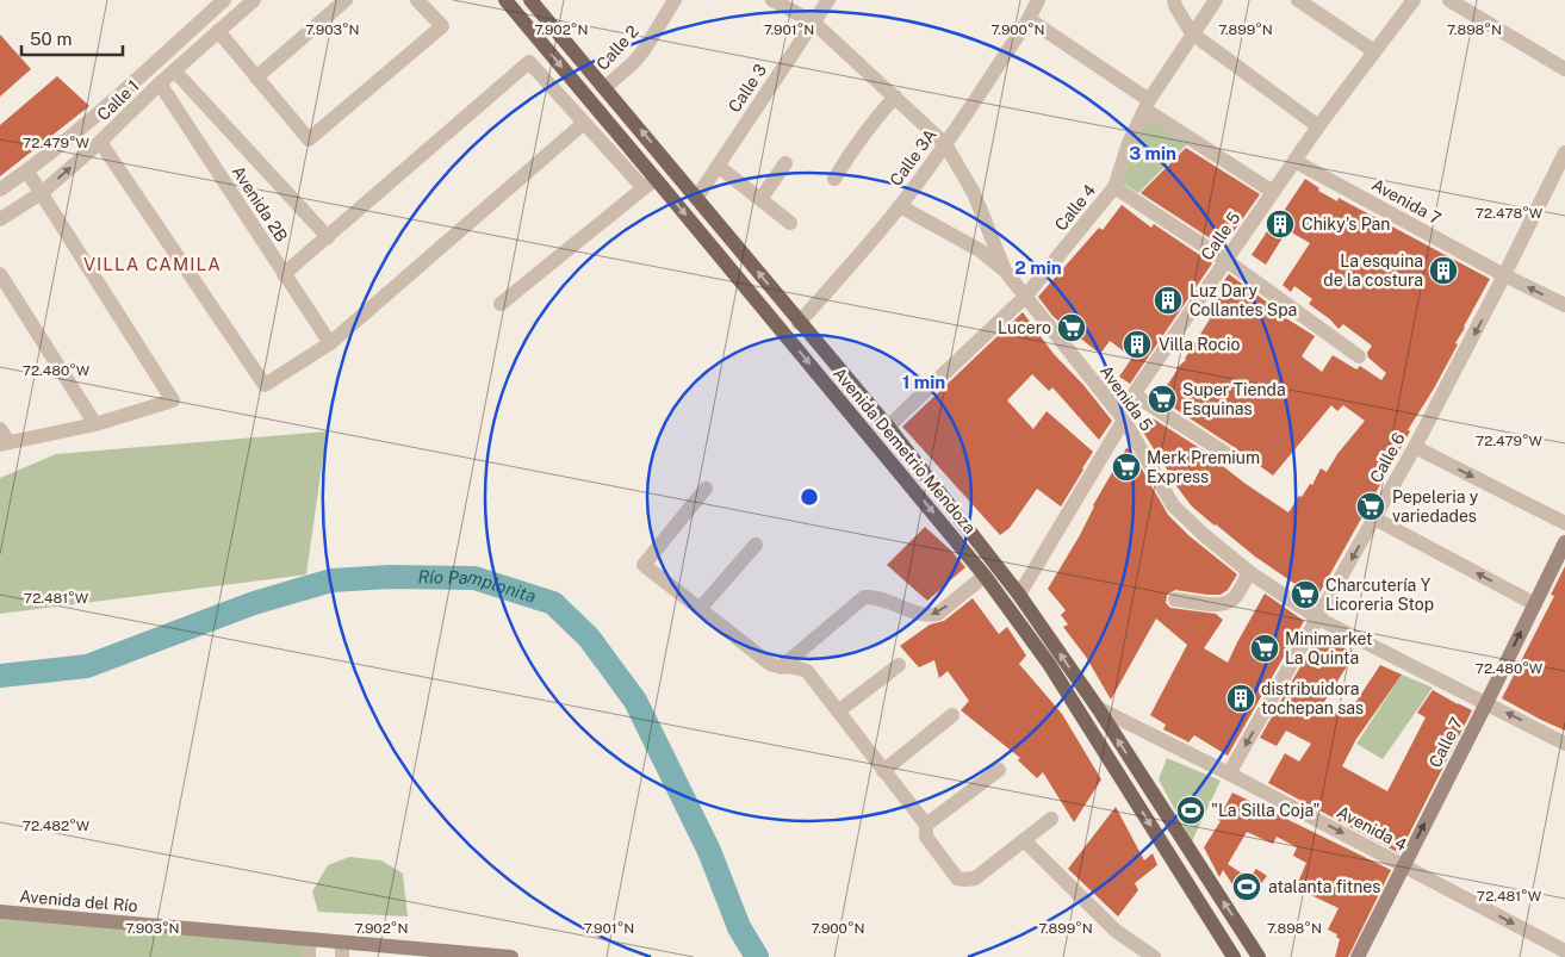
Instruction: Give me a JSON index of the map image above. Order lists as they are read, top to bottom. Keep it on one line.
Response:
{"streets":{"main road":["Avenida Demetrio Mendoza","Calle 7","Avenida del Río"],"street":["Calle 2","Calle 3","Calle 1","Calle 3A","Avenida 7","Avenida 2B","Calle 4","Calle 5","Avenida 5","Calle 6","Avenida 4"]},"crossings":[["Calle 2","Avenida Demetrio Mendoza"],["Calle 3","Avenida 5"],["Calle 3","Avenida Demetrio Mendoza"],["Calle 1","Avenida 2B"],["Calle 3A","Avenida 5"],["Calle 3A","Avenida Demetrio Mendoza"],["Avenida 7","Calle 5"],["Avenida 7","Calle 6"],["Calle 4","Avenida 5"],["Calle 4","Avenida Demetrio Mendoza"],["Calle 5","Avenida 5"],["Calle 5","Avenida Demetrio Mendoza"],["Avenida 5","Calle 6"],["Avenida 5","Calle 7"],["Avenida Demetrio Mendoza","Avenida 4"],["Calle 6","Avenida 4"],["Calle 7","Avenida 4"]],"one_way":["Calle 6","Calle 7","Avenida 4"],"districts":["VILLA CAMILA"],"water":["Río Pamplonita"],"places":{"building":["Chiky's Pan","La esquina de la costura","Luz Dary Collantes Spa","Villa Rocio","distribuidora tochepan sas"],"supermarket":["Lucero","Super Tienda Esquinas","Merk Premium Express","Pepeleria y variedades","Charcutería Y Licoreria Stop","Minimarket La Quinta"],"sports":["\"La Silla Coja\"","atalanta fitnes"]},"scale_bar":"50 m","coordinates":["7.903°N","7.902°N","7.901°N","7.900°N","7.899°N","7.898°N","72.479°W","72.478°W","72.480°W","72.481°W","72.482°W"],"rings":["3 min","2 min","1 min"]}
